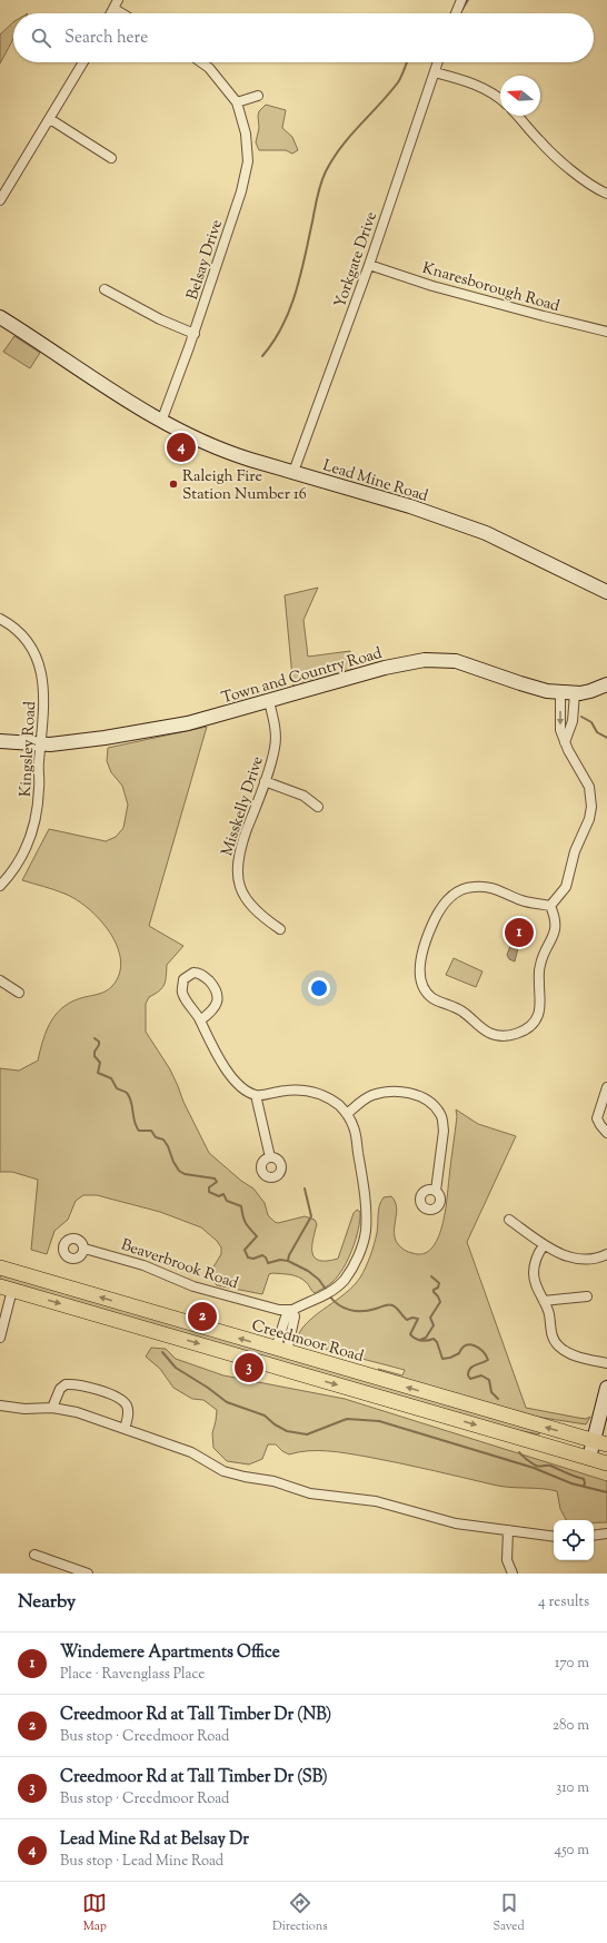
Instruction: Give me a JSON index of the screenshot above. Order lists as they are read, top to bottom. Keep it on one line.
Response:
{"streets":{"main road":["Creedmoor Road"],"street":["Belsay Drive","Yorkgate Drive","Knaresborough Road","Lead Mine Road","Town and Country Road","Kingsley Road","Misskelly Drive","Beaverbrook Road"]},"crossings":[["Belsay Drive","Lead Mine Road"],["Yorkgate Drive","Knaresborough Road"],["Yorkgate Drive","Lead Mine Road"],["Town and Country Road","Kingsley Road"],["Town and Country Road","Misskelly Drive"]],"places":["Raleigh Fire Station Number 16"],"north":"left","page":{"search":"Search here","pins":["4","1","2","3"],"heading":["Nearby","4 results"],"list":[{"mark":"1","name":"Windemere Apartments Office","note":"Place · Ravenglass Place","value":"170 m"},{"mark":"2","name":"Creedmoor Rd at Tall Timber Dr (NB)","note":"Bus stop · Creedmoor Road","value":"280 m"},{"mark":"3","name":"Creedmoor Rd at Tall Timber Dr (SB)","note":"Bus stop · Creedmoor Road","value":"310 m"},{"mark":"4","name":"Lead Mine Rd at Belsay Dr","note":"Bus stop · Lead Mine Road","value":"450 m"}],"nav":["Map","Directions","Saved"]}}
